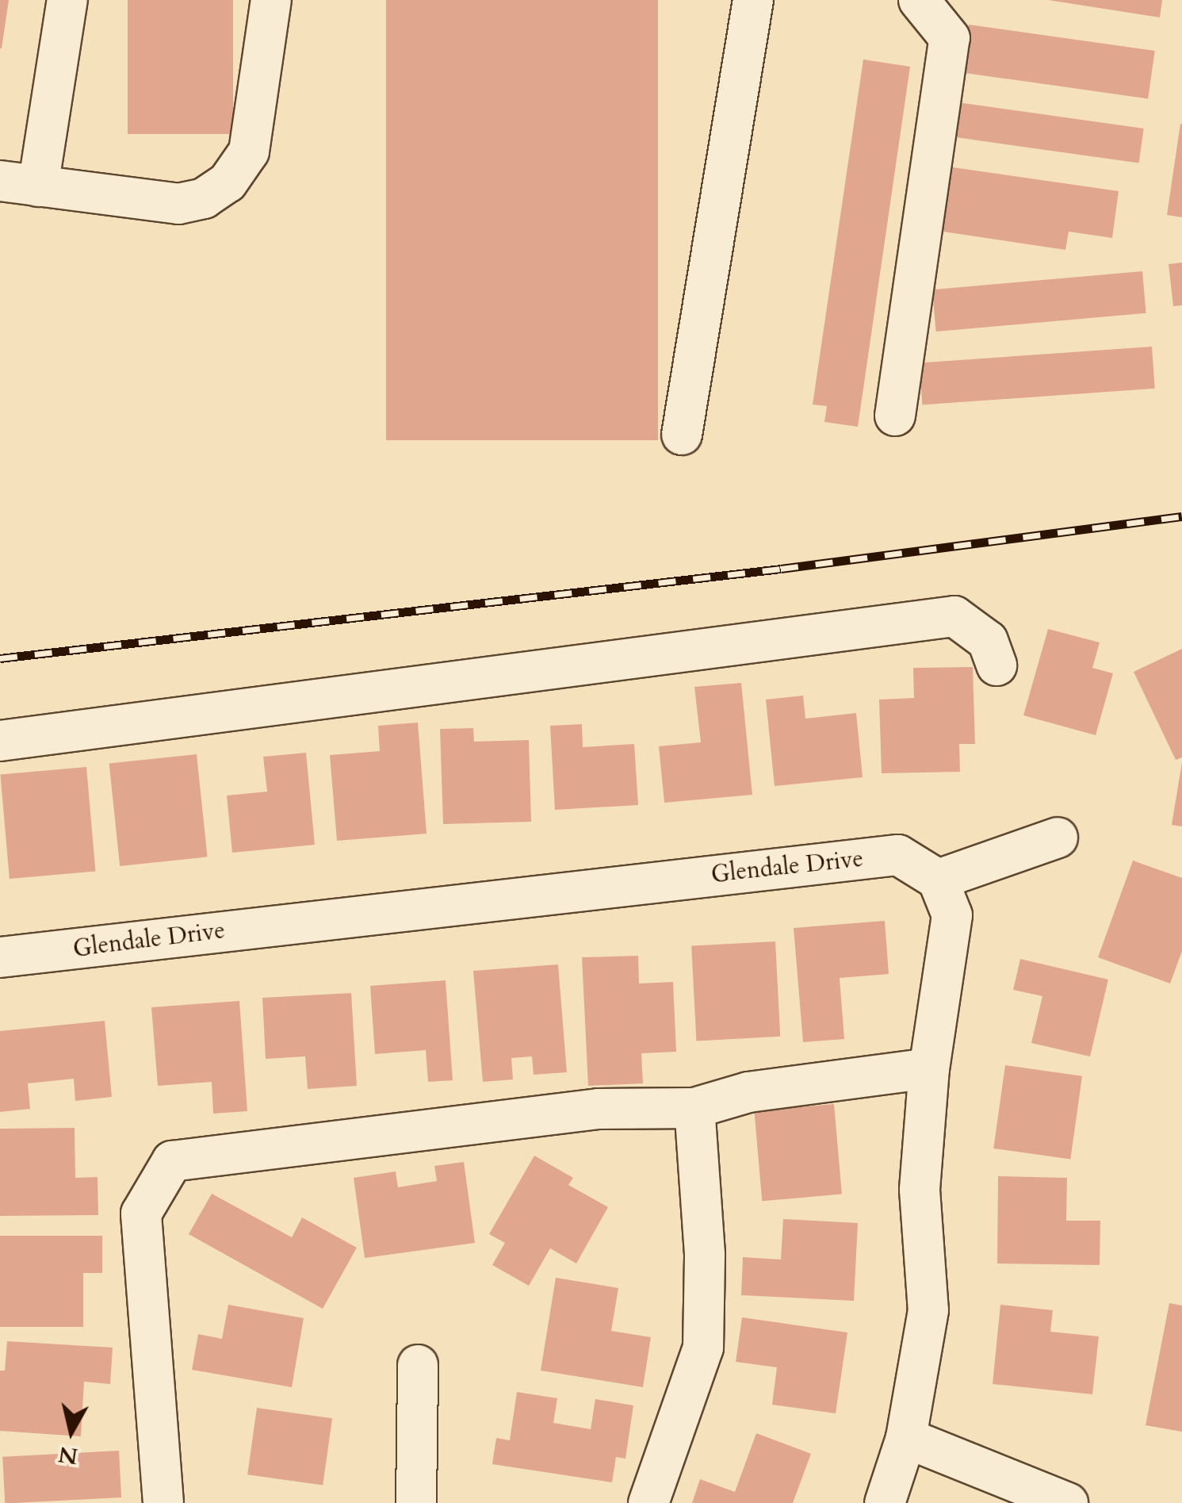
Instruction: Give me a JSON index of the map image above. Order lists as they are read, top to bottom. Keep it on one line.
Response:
{"streets":{"street":["Glendale Drive"]},"north":"bottom"}
